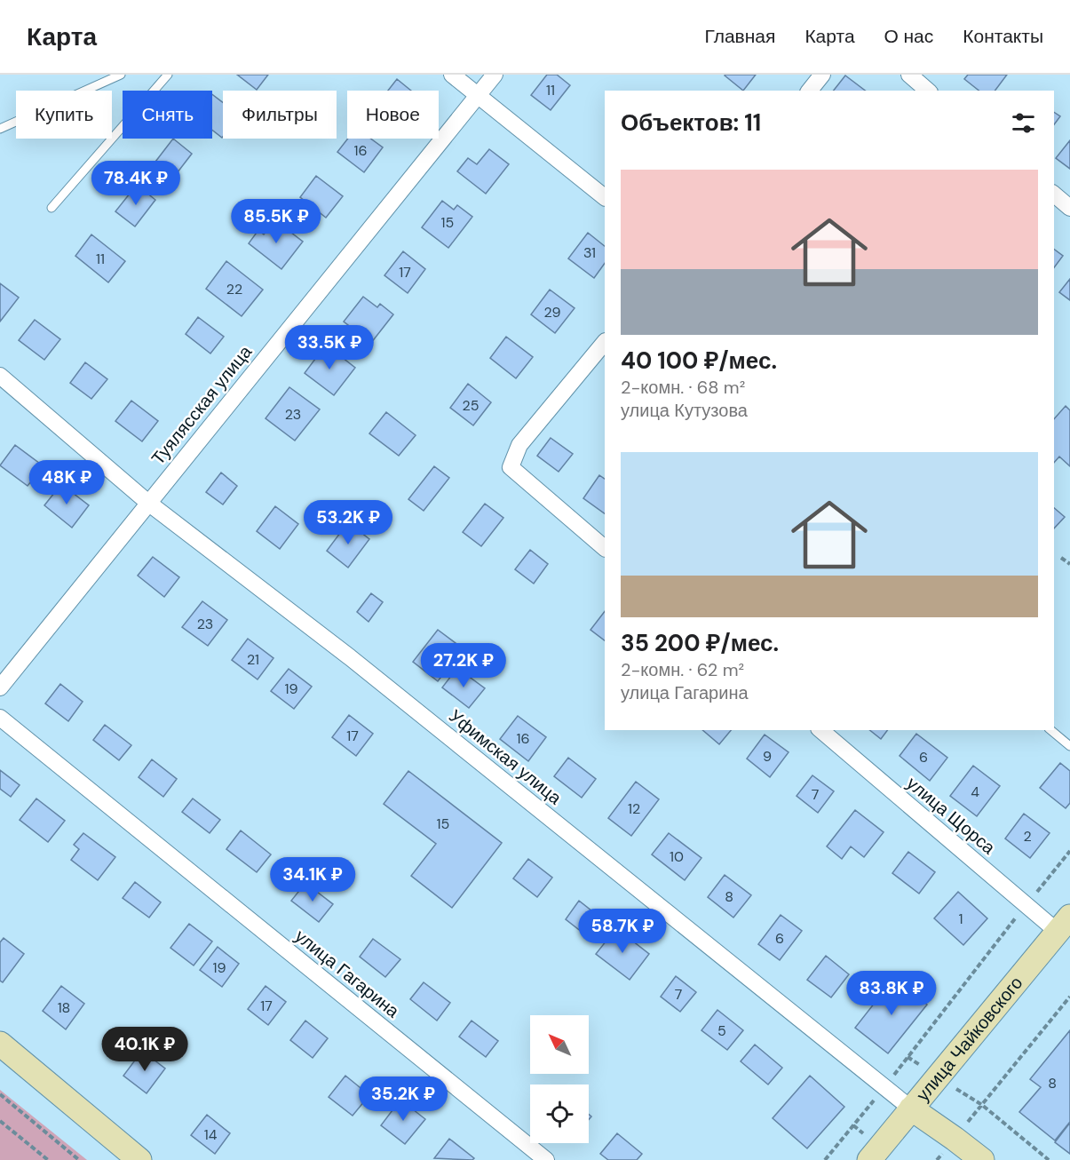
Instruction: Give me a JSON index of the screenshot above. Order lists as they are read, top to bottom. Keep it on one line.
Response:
{"streets":{"main road":["улица Чайковского"],"street":["Туялясская улица","Уфимская улица","улица Щорса","улица Гагарина"]},"crossings":[["Туялясская улица","Уфимская улица"],["Уфимская улица","улица Чайковского"],["улица Щорса","улица Чайковского"]],"house_numbers":["11","16","15","31","11","17","22","29","25","23","23","21","19","17","16","9","6","4","7","12","15","2","10","8","1","6","19","7","17","18","5","8","14"],"north":"top left","page":{"header":"Карта","nav":["Главная","Карта","О нас","Контакты"],"chip":["Купить","Снять","Фильтры","Новое"],"heading":"Объектов: 11","list":[{"name":"40 100 ₽/мес.","note":"2-комн. · 68 m² · улица Кутузова"},{"name":"35 200 ₽/мес.","note":"2-комн. · 62 m² · улица Гагарина"}],"price":["78.4K ₽","85.5K ₽","33.5K ₽","48K ₽","53.2K ₽","27.2K ₽","34.1K ₽","58.7K ₽","83.8K ₽","40.1K ₽","35.2K ₽"]}}
